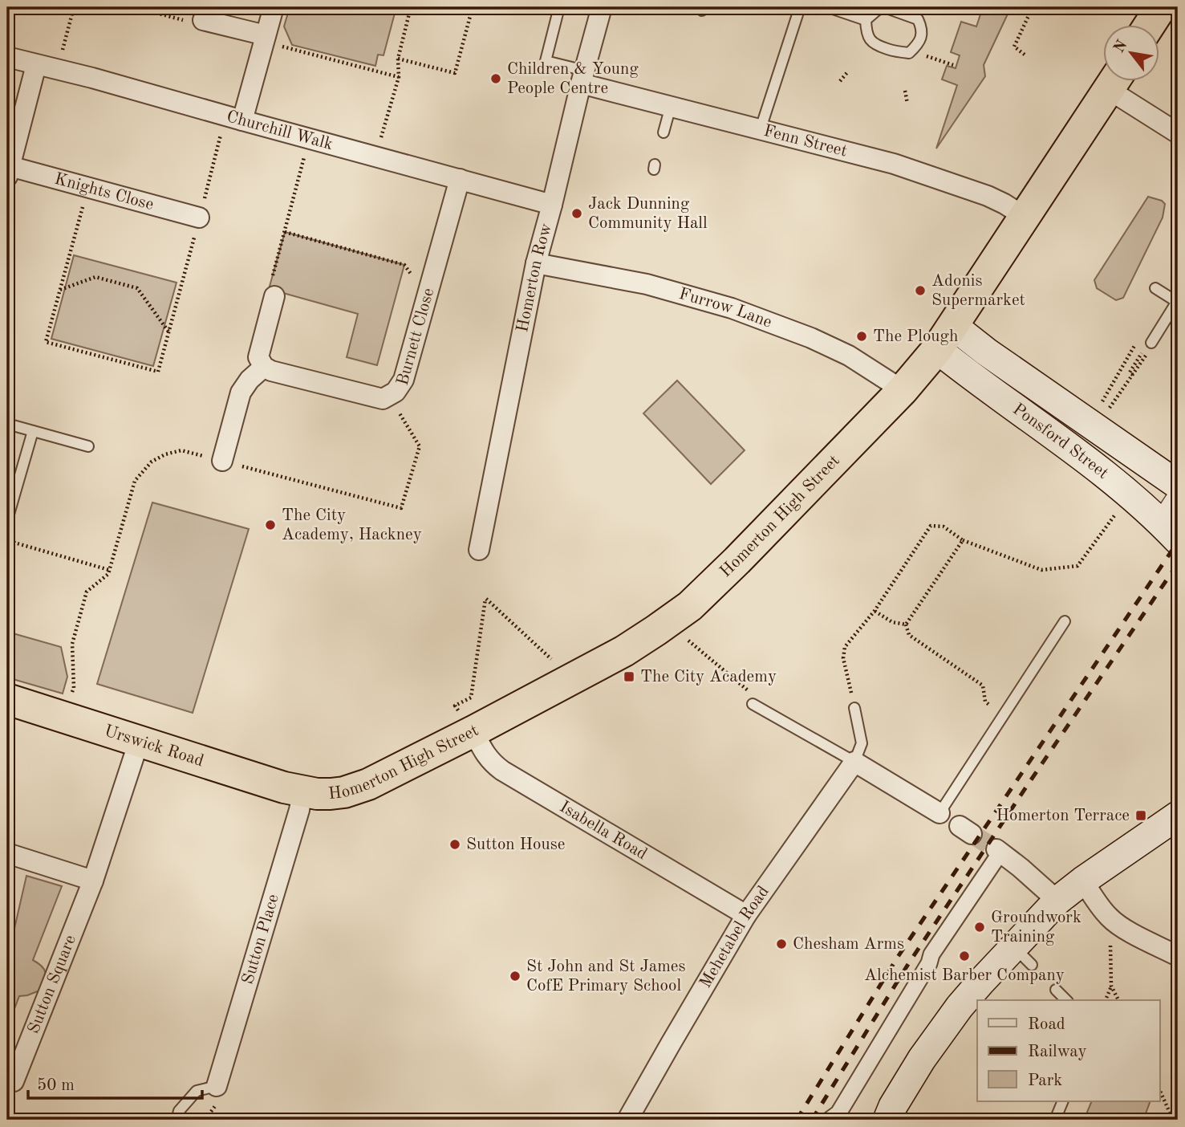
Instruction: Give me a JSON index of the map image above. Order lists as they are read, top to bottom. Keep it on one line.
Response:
{"streets":{"highway":["Homerton High Street","Urswick Road"],"main road":["Ponsford Street"],"street":["Churchill Walk","Fenn Street","Knights Close","Homerton Row","Furrow Lane","Burnett Close","Isabella Road","Mehetabel Road","Sutton Place","Sutton Square"]},"crossings":[["Churchill Walk","Homerton Row"],["Churchill Walk","Burnett Close"],["Fenn Street","Homerton Row"],["Fenn Street","Homerton High Street"],["Homerton Row","Furrow Lane"],["Furrow Lane","Homerton High Street"],["Ponsford Street","Homerton High Street"],["Homerton High Street","Urswick Road"],["Homerton High Street","Isabella Road"],["Homerton High Street","Sutton Place"],["Urswick Road","Sutton Place"],["Urswick Road","Sutton Square"],["Isabella Road","Mehetabel Road"]],"places":{"other":["Children & Young People Centre","Jack Dunning Community Hall","Adonis Supermarket","The Plough","The City Academy, Hackney","Sutton House","Groundwork Training","Chesham Arms","Alchemist Barber Company","St John and St James CofE Primary School"],"transit":["The City Academy","Homerton Terrace"]},"legend":["Road","Railway","Park"],"scale_bar":"50 m","north":"top left"}
